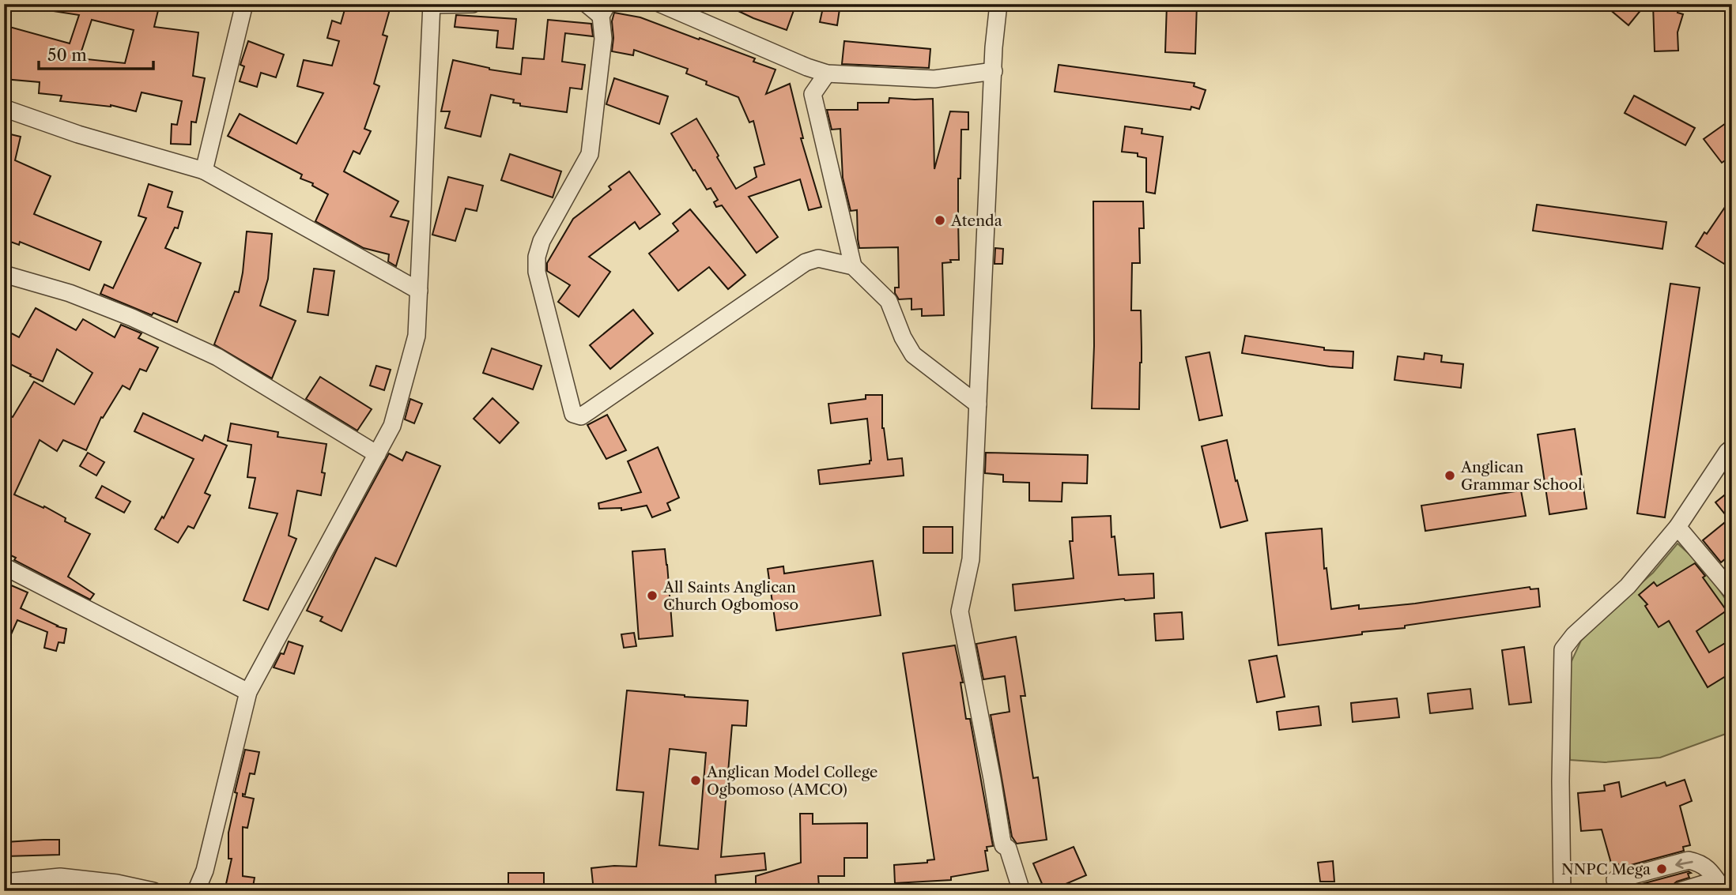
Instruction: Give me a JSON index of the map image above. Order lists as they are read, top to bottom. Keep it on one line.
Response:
{"places":["Atenda","Anglican Grammar School","All Saints Anglican Church Ogbomoso","Anglican Model College Ogbomoso (AMCO)","NNPC Mega"],"scale_bar":"50 m"}
